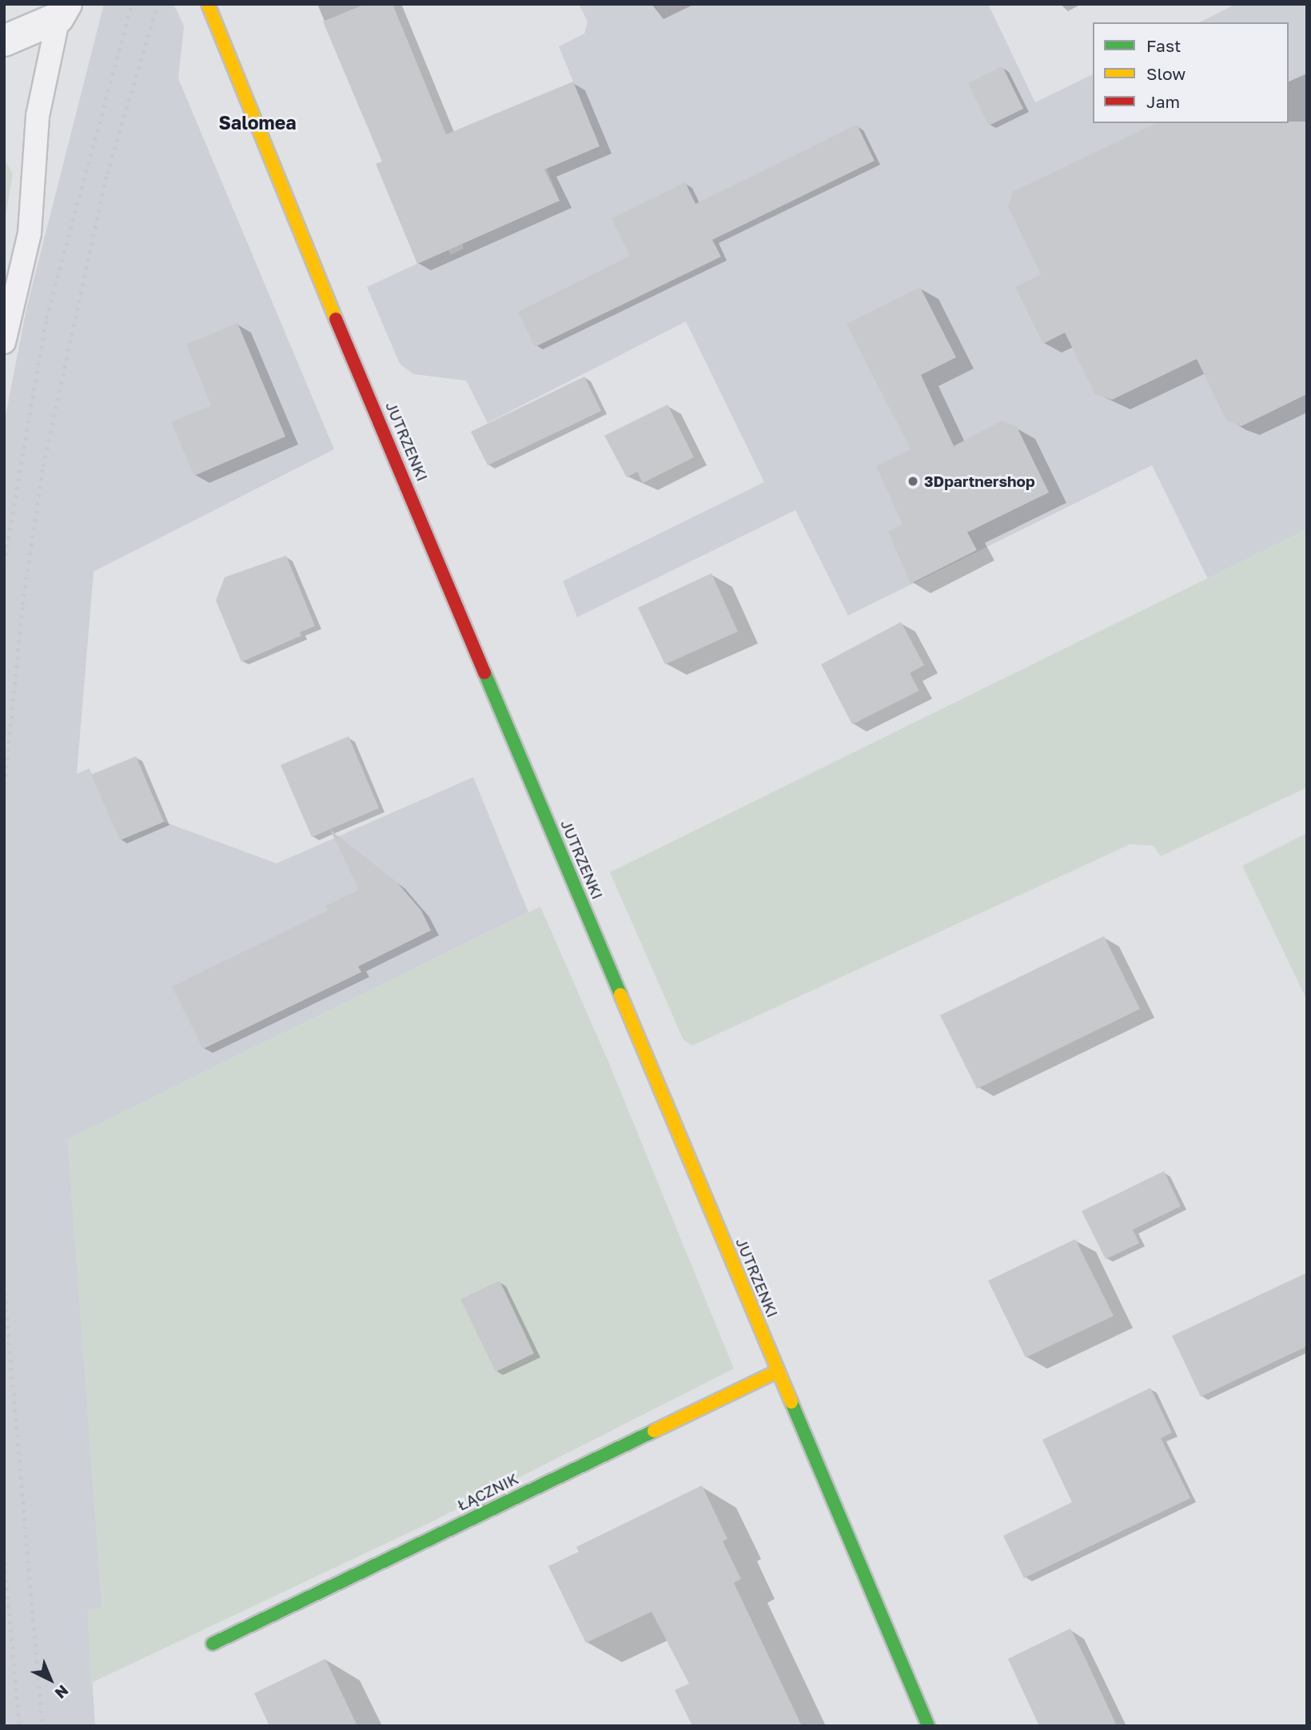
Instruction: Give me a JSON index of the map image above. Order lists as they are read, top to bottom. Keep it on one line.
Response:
{"streets":{"street":["JUTRZENKI","ŁĄCZNIK"]},"crossings":[["JUTRZENKI","ŁĄCZNIK"]],"districts":["Salomea"],"places":["3Dpartnershop"],"legend":["Fast","Slow","Jam"],"north":"bottom right"}
